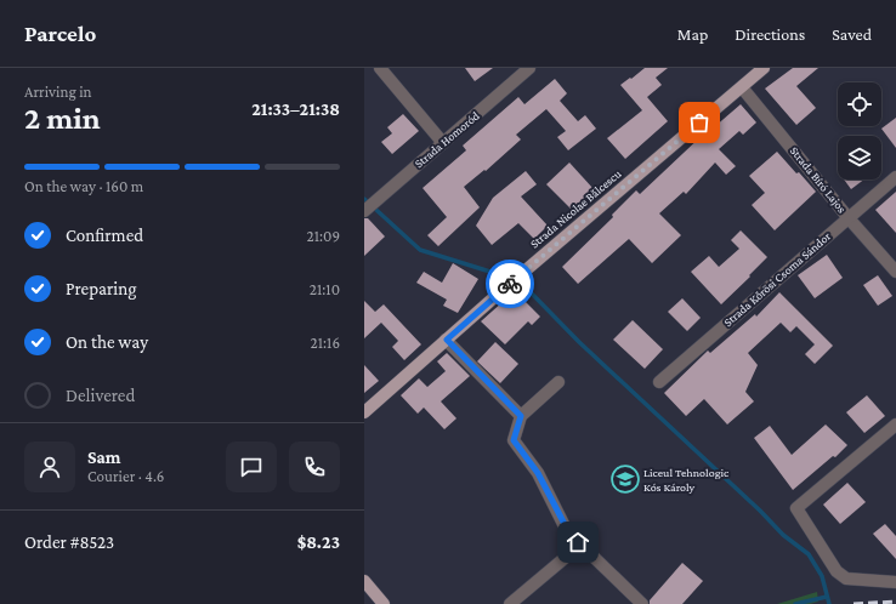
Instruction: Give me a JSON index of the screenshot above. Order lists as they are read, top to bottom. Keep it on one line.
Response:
{"streets":{"main road":["Strada Nicolae Bălcescu"],"street":["Strada Homoród","Strada Bíró Lajos","Strada Kőrösi Csoma Sándor"]},"crossings":[["Strada Bíró Lajos","Strada Nicolae Bălcescu"],["Strada Bíró Lajos","Strada Kőrösi Csoma Sándor"]],"places":{"school or university":["Liceul Tehnologic Kós Károly"]},"page":{"header":"Parcelo","nav":["Map","Directions","Saved"],"heading":["2 min","Arriving in","21:33–21:38"],"panel":["Sam","Courier · 4.6","Order #8523","$8.23"],"bar":"On the way · 160 m","list":[["Confirmed","21:09"],["Preparing","21:10"],["On the way","21:16"],"Delivered"]}}
